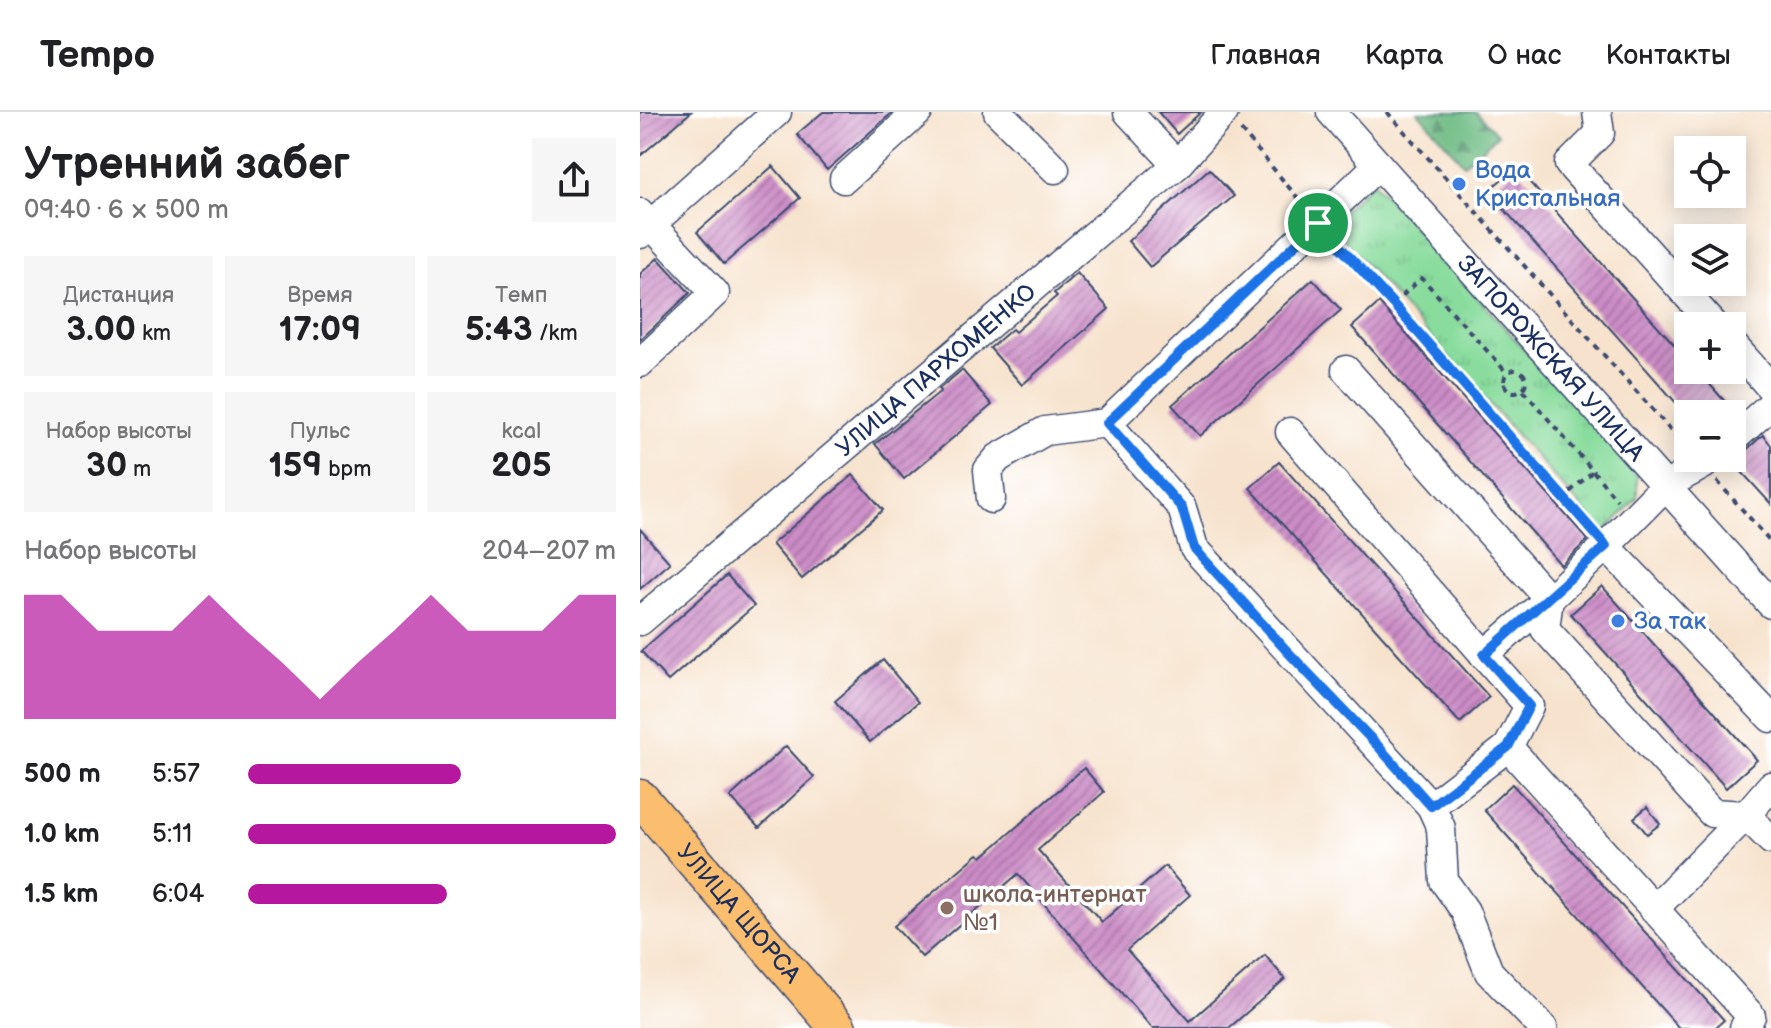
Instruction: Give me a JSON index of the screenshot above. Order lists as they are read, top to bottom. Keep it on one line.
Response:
{"streets":{"main road":["УЛИЦА ЩОРСА"],"street":["ЗАПОРОЖСКАЯ УЛИЦА","УЛИЦА ПАРХОМЕНКО"]},"places":["Вода Кристальная","За так","школа-интернат №1"],"page":{"header":"Tempo","nav":["Главная","Карта","О нас","Контакты"],"heading":["Утренний забег","09:40 · 6 × 500 m"],"map_buttons":["+","−"],"stats":[["Дистанция","3.00 km"],["Время","17:09"],["Темп","5:43 /km"],["Набор высоты","30 m"],["Пульс","159 bpm"],["kcal","205"]],"chart":["Набор высоты","204–207 m"],"list":[{"name":"500 m","note":"5:57"},{"name":"1.0 km","note":"5:11"},{"name":"1.5 km","note":"6:04"}]}}
